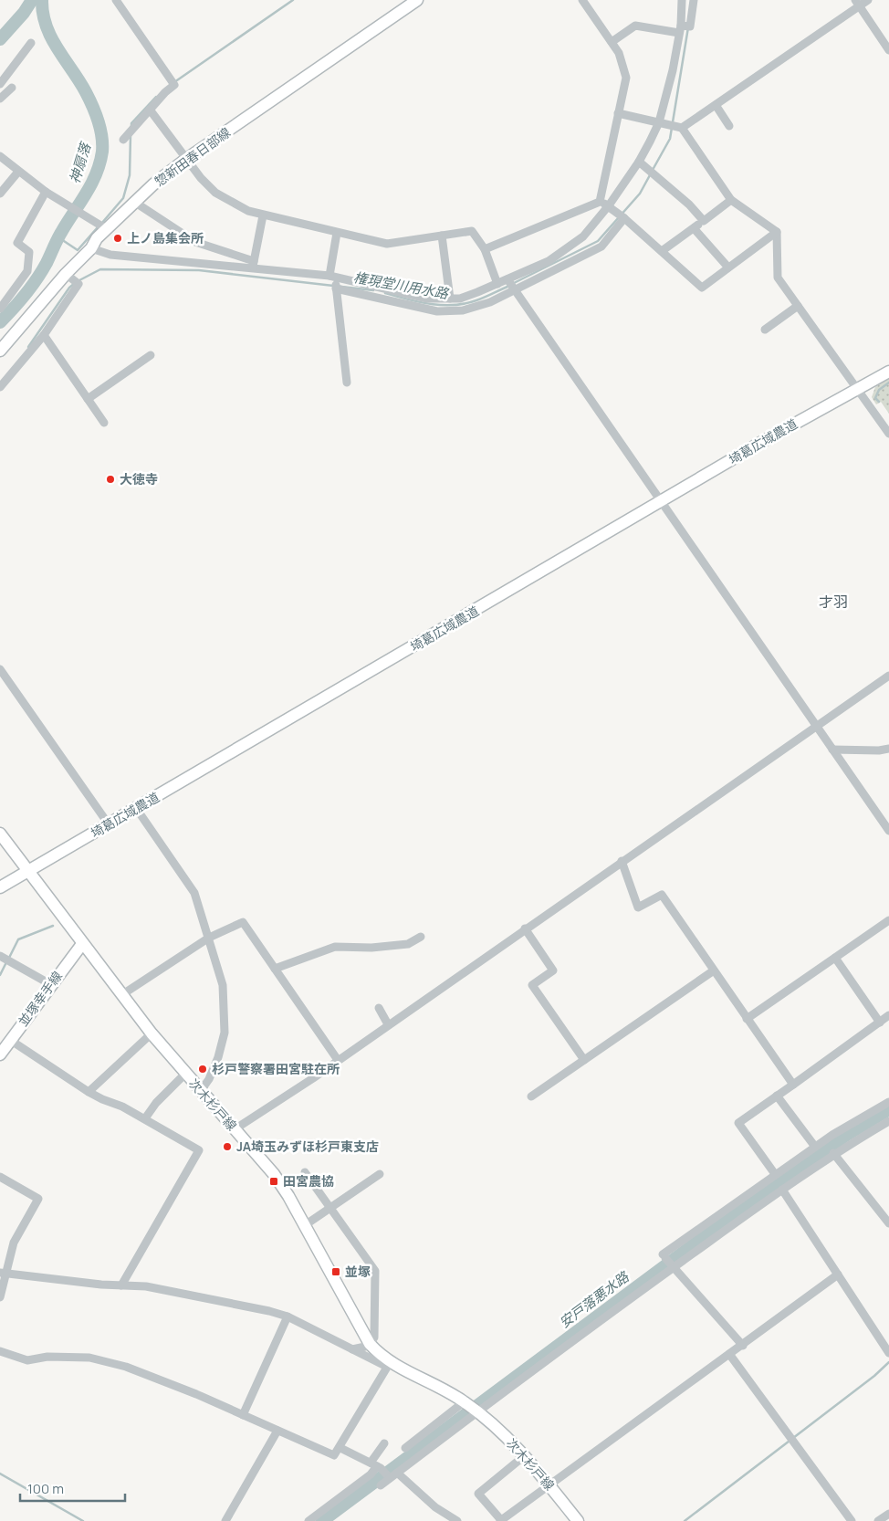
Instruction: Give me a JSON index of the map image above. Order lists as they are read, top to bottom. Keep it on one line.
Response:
{"streets":{"main road":["惣新田春日部線","埼葛広域農道","並塚幸手線","次木杉戸線"]},"crossings":[["埼葛広域農道","次木杉戸線"],["並塚幸手線","次木杉戸線"]],"districts":["才羽"],"water":["神扇落","権現堂川用水路","安戸落悪水路"],"places":{"other":["上ノ島集会所","大徳寺","杉戸警察署田宮駐在所","JA埼玉みずほ杉戸東支店"],"transit":["田宮農協","並塚"]},"scale_bar":"100 m"}
